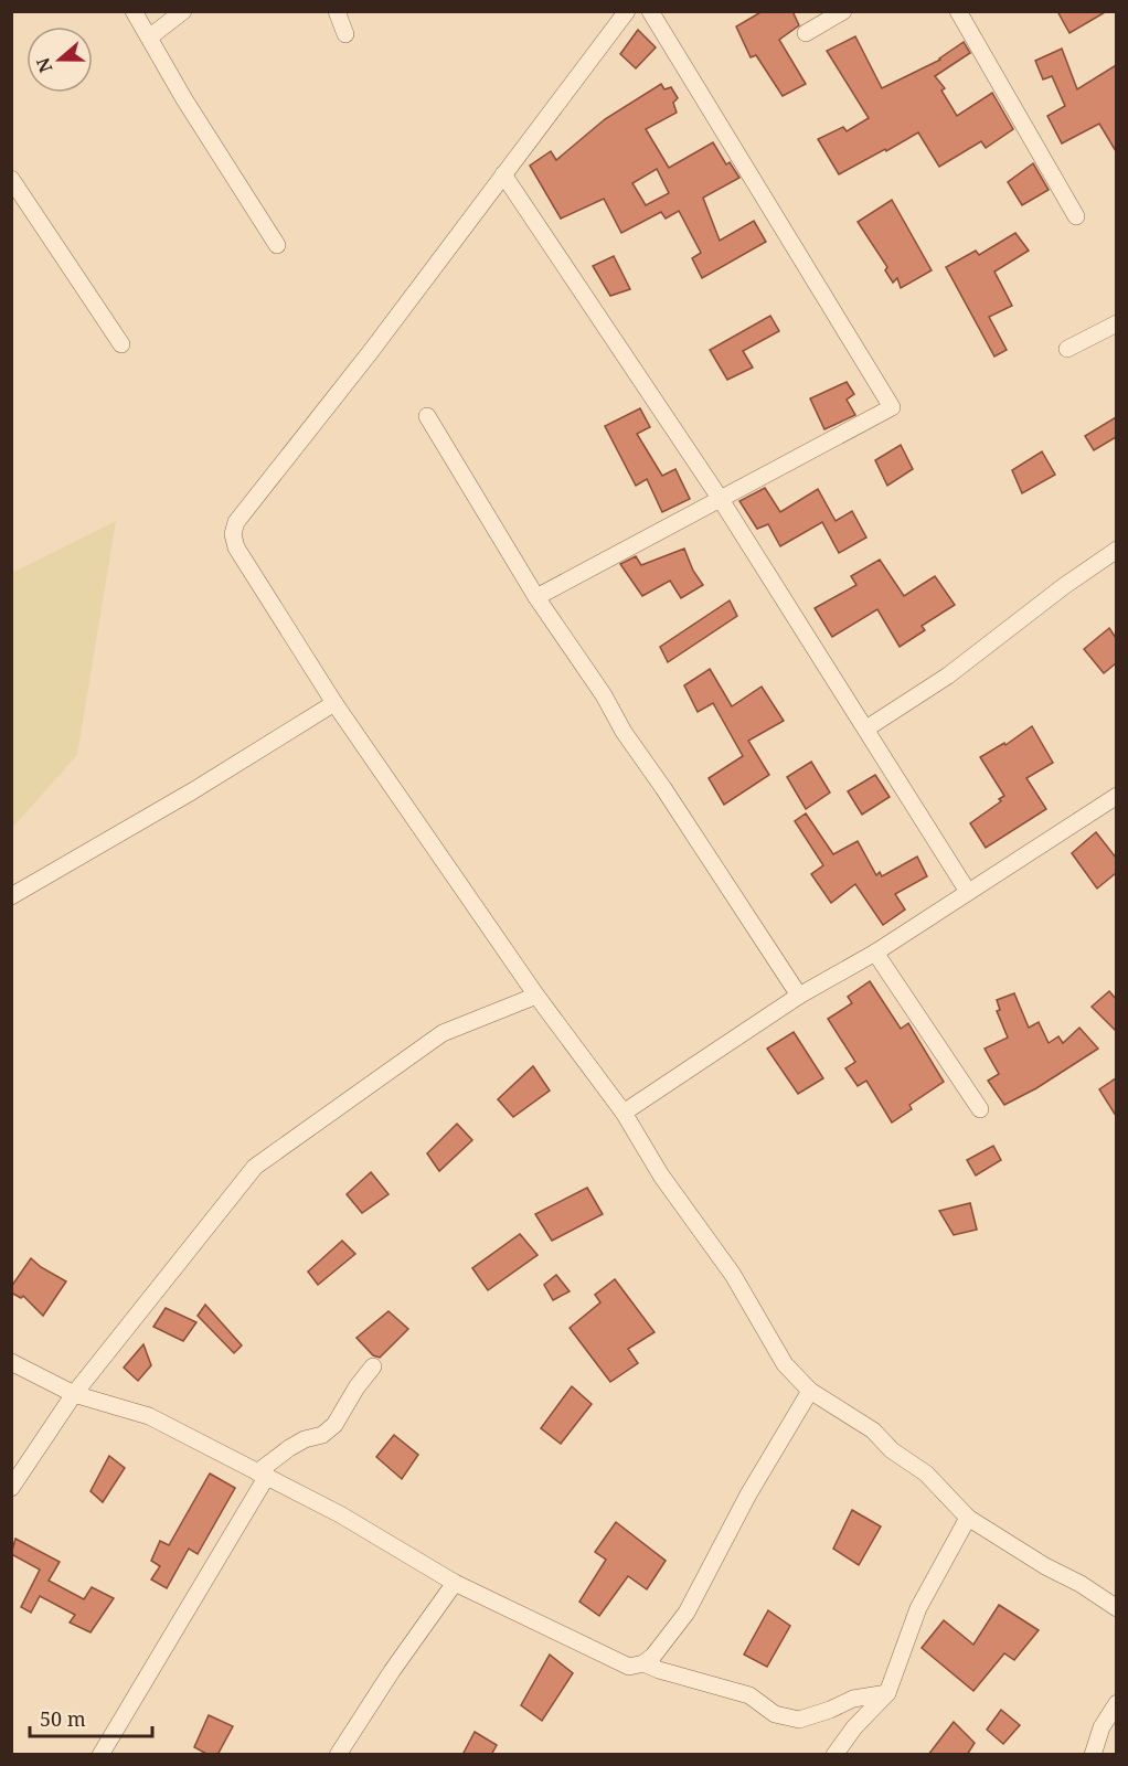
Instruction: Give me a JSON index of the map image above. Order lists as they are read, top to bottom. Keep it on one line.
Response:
{"scale_bar":"50 m","north":"left"}
